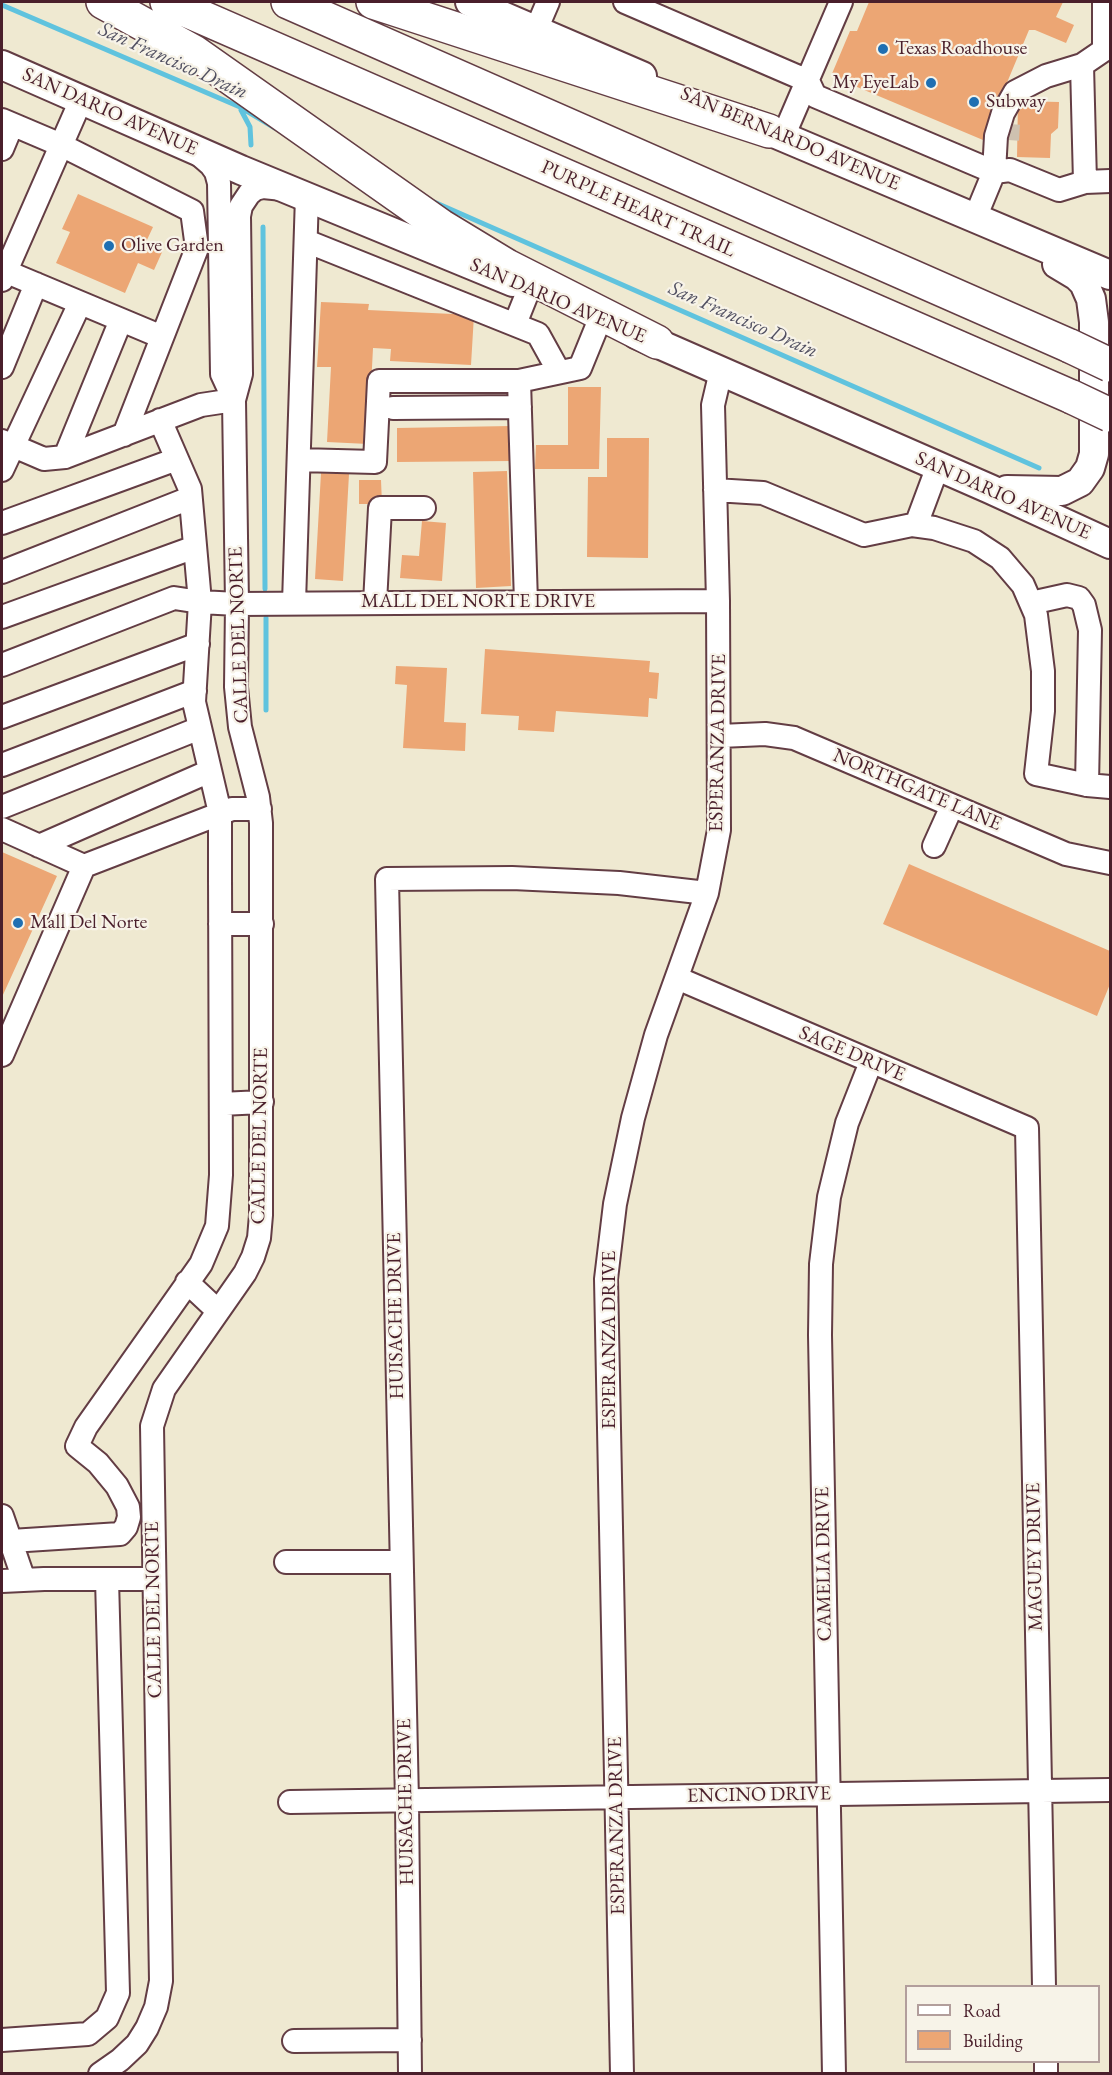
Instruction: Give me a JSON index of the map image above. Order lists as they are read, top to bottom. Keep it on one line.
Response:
{"streets":{"highway":["PURPLE HEART TRAIL"],"main road":["SAN DARIO AVENUE","SAN BERNARDO AVENUE"],"street":["MALL DEL NORTE DRIVE","CALLE DEL NORTE","ESPERANZA DRIVE","NORTHGATE LANE","SAGE DRIVE","HUISACHE DRIVE","MAGUEY DRIVE","CAMELIA DRIVE","ENCINO DRIVE"]},"crossings":[["SAN DARIO AVENUE","CALLE DEL NORTE"],["SAN DARIO AVENUE","ESPERANZA DRIVE"],["MALL DEL NORTE DRIVE","CALLE DEL NORTE"],["MALL DEL NORTE DRIVE","ESPERANZA DRIVE"],["ESPERANZA DRIVE","NORTHGATE LANE"],["ESPERANZA DRIVE","SAGE DRIVE"],["ESPERANZA DRIVE","HUISACHE DRIVE"],["ESPERANZA DRIVE","ENCINO DRIVE"],["SAGE DRIVE","MAGUEY DRIVE"],["SAGE DRIVE","CAMELIA DRIVE"],["HUISACHE DRIVE","ENCINO DRIVE"],["MAGUEY DRIVE","ENCINO DRIVE"],["CAMELIA DRIVE","ENCINO DRIVE"]],"water":["San Francisco Drain"],"places":["Texas Roadhouse","My EyeLab","Subway","Olive Garden","Mall Del Norte"],"legend":["Road","Building"]}
